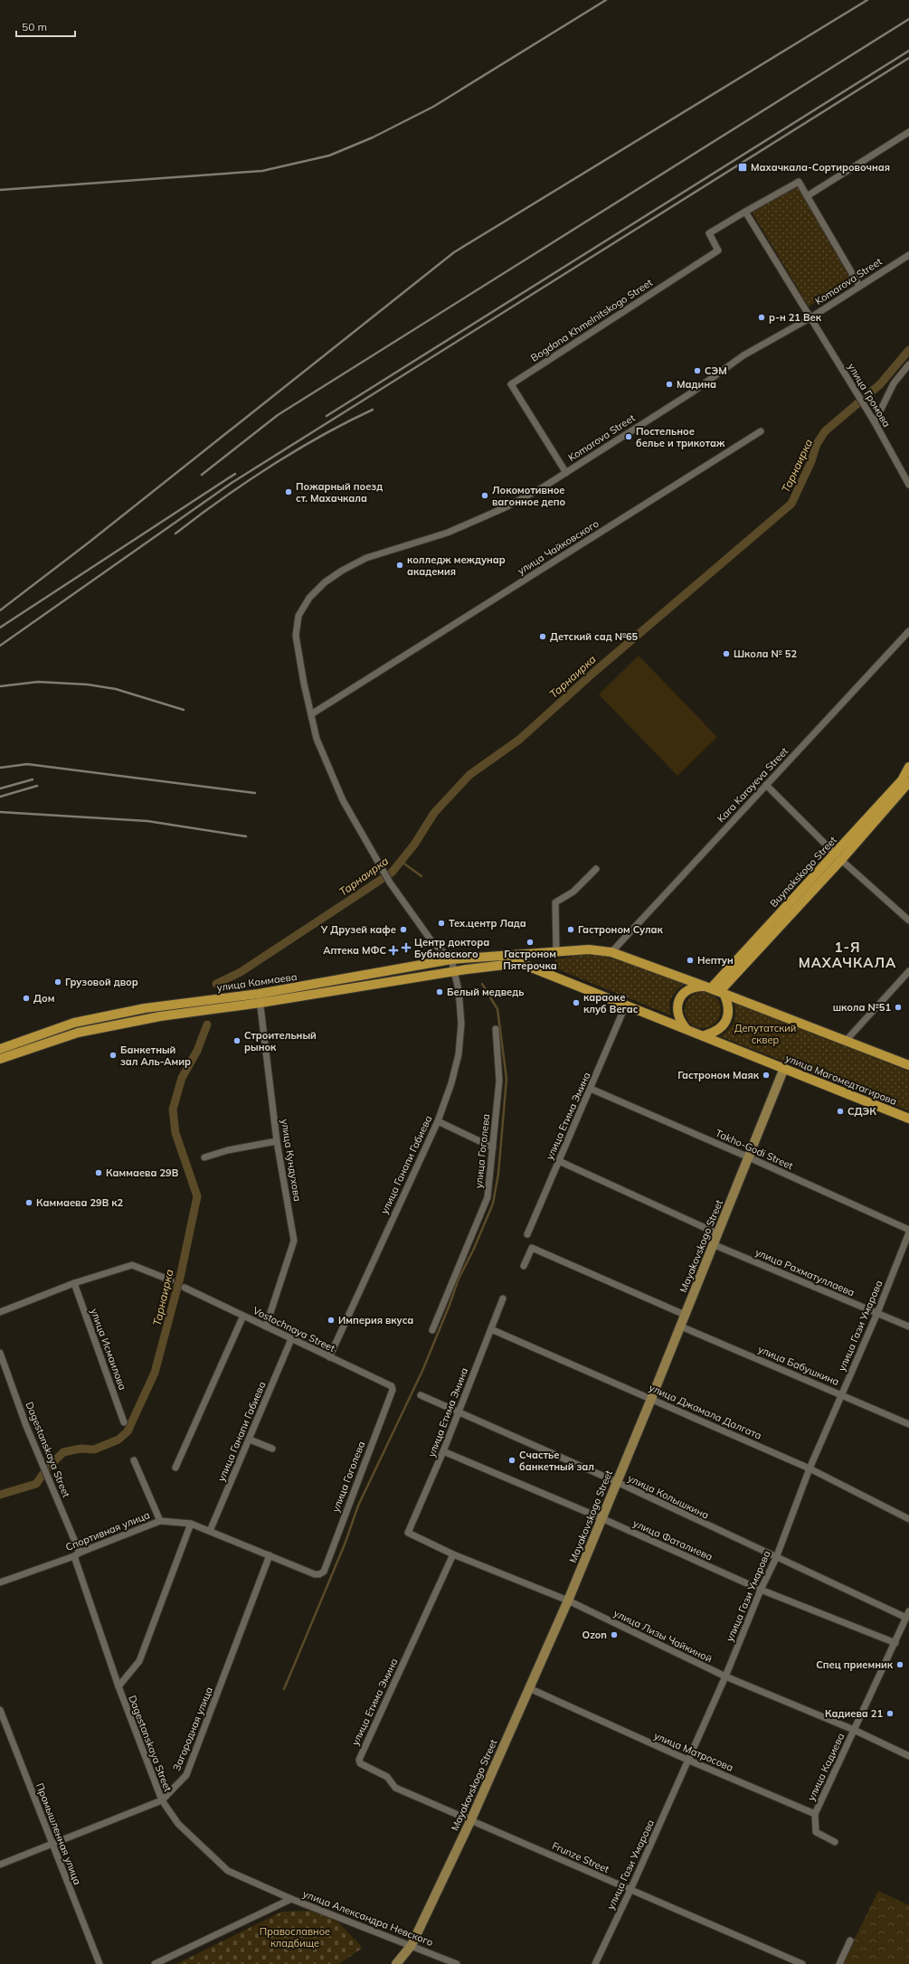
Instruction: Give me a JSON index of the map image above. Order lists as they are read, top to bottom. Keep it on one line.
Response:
{"streets":{"main road":["Buynakskogo Street","улица Каммаева","улица Магомедтагирова"],"street":["Komarova Street","Bogdana Khmelnitskogo Street","улица Громова","улица Чайковского","Kara Karayeva Street","улица Етима Эмина","Takho-Godi Street","улица Гоголева","улица Кундухова","улица Ганапи Габиева","Mayakovskogo Street","улица Рахматуллаева","улица Гази Умарова","Vostochnaya Street","улица Исмаилова","улица Бабушкина","улица Джамала Далгата","Dagestanskaya Street","улица Колышкина","Спортивная улица","улица Фаталиева","улица Лизы Чайкиной","Загородная улица","улица Матросова","улица Кадиева","Промышленная улица","Frunze Street","улица Александра Невского"]},"crossings":[["Komarova Street","Bogdana Khmelnitskogo Street"],["Komarova Street","улица Громова"],["Komarova Street","улица Чайковского"],["Bogdana Khmelnitskogo Street","улица Громова"],["Buynakskogo Street","улица Магомедтагирова"],["улица Каммаева","улица Кундухова"],["улица Каммаева","улица Ганапи Габиева"],["улица Магомедтагирова","Mayakovskogo Street"],["улица Етима Эмина","Takho-Godi Street"],["улица Етима Эмина","улица Джамала Далгата"],["улица Етима Эмина","улица Колышкина"],["улица Етима Эмина","улица Фаталиева"],["улица Етима Эмина","улица Лизы Чайкиной"],["улица Етима Эмина","Frunze Street"],["Takho-Godi Street","Mayakovskogo Street"],["Takho-Godi Street","улица Гази Умарова"],["улица Гоголева","Vostochnaya Street"],["улица Гоголева","Спортивная улица"],["улица Кундухова","Vostochnaya Street"],["улица Ганапи Габиева","Vostochnaya Street"],["улица Ганапи Габиева","Спортивная улица"],["Mayakovskogo Street","улица Рахматуллаева"],["Mayakovskogo Street","улица Бабушкина"],["Mayakovskogo Street","улица Джамала Далгата"],["Mayakovskogo Street","улица Колышкина"],["Mayakovskogo Street","улица Фаталиева"],["Mayakovskogo Street","улица Лизы Чайкиной"],["Mayakovskogo Street","улица Матросова"],["Mayakovskogo Street","Frunze Street"],["Mayakovskogo Street","улица Александра Невского"],["улица Рахматуллаева","улица Гази Умарова"],["улица Гази Умарова","улица Бабушкина"],["улица Гази Умарова","улица Джамала Далгата"],["улица Гази Умарова","улица Колышкина"],["улица Гази Умарова","улица Фаталиева"],["улица Гази Умарова","улица Лизы Чайкиной"],["улица Гази Умарова","улица Матросова"],["улица Гази Умарова","Frunze Street"],["Dagestanskaya Street","Спортивная улица"],["Dagestanskaya Street","Загородная улица"],["Dagestanskaya Street","улица Александра Невского"],["улица Колышкина","улица Кадиева"],["Спортивная улица","Загородная улица"],["улица Фаталиева","улица Кадиева"],["улица Лизы Чайкиной","улица Кадиева"],["Загородная улица","Промышленная улица"],["улица Матросова","улица Кадиева"]],"districts":["1-Я МАХАЧКАЛА"],"water":["Тарнаирка"],"parks":["Депутатский сквер","Православное кладбище"],"places":{"transit":["Махачкала-Сортировочная"],"other":["р-н 21 Век","СЭМ","Мадина","Постельное белье и трикотаж","Пожарный поезд ст. Махачкала","Локомотивное вагонное депо","колледж междунар академия","Детский сад №65","Школа № 52","Тех.центр Лада","У Друзей кафе","Гастроном Сулак","Гастроном Пятерочка","Нептун","Грузовой двор","Белый медведь","Дом","караоке клуб Вегас","школа №51","Строительный рынок","Банкетный зал Аль-Амир","Гастроном Маяк","СДЭК","Каммаева 29В","Каммаева 29В к2","Империя вкуса","Счастье банкетный зал","Ozon","Спец приемник","Кадиева 21"],"health":["Центр доктора Бубновского","Аптека МФС"]},"scale_bar":"50 m"}
